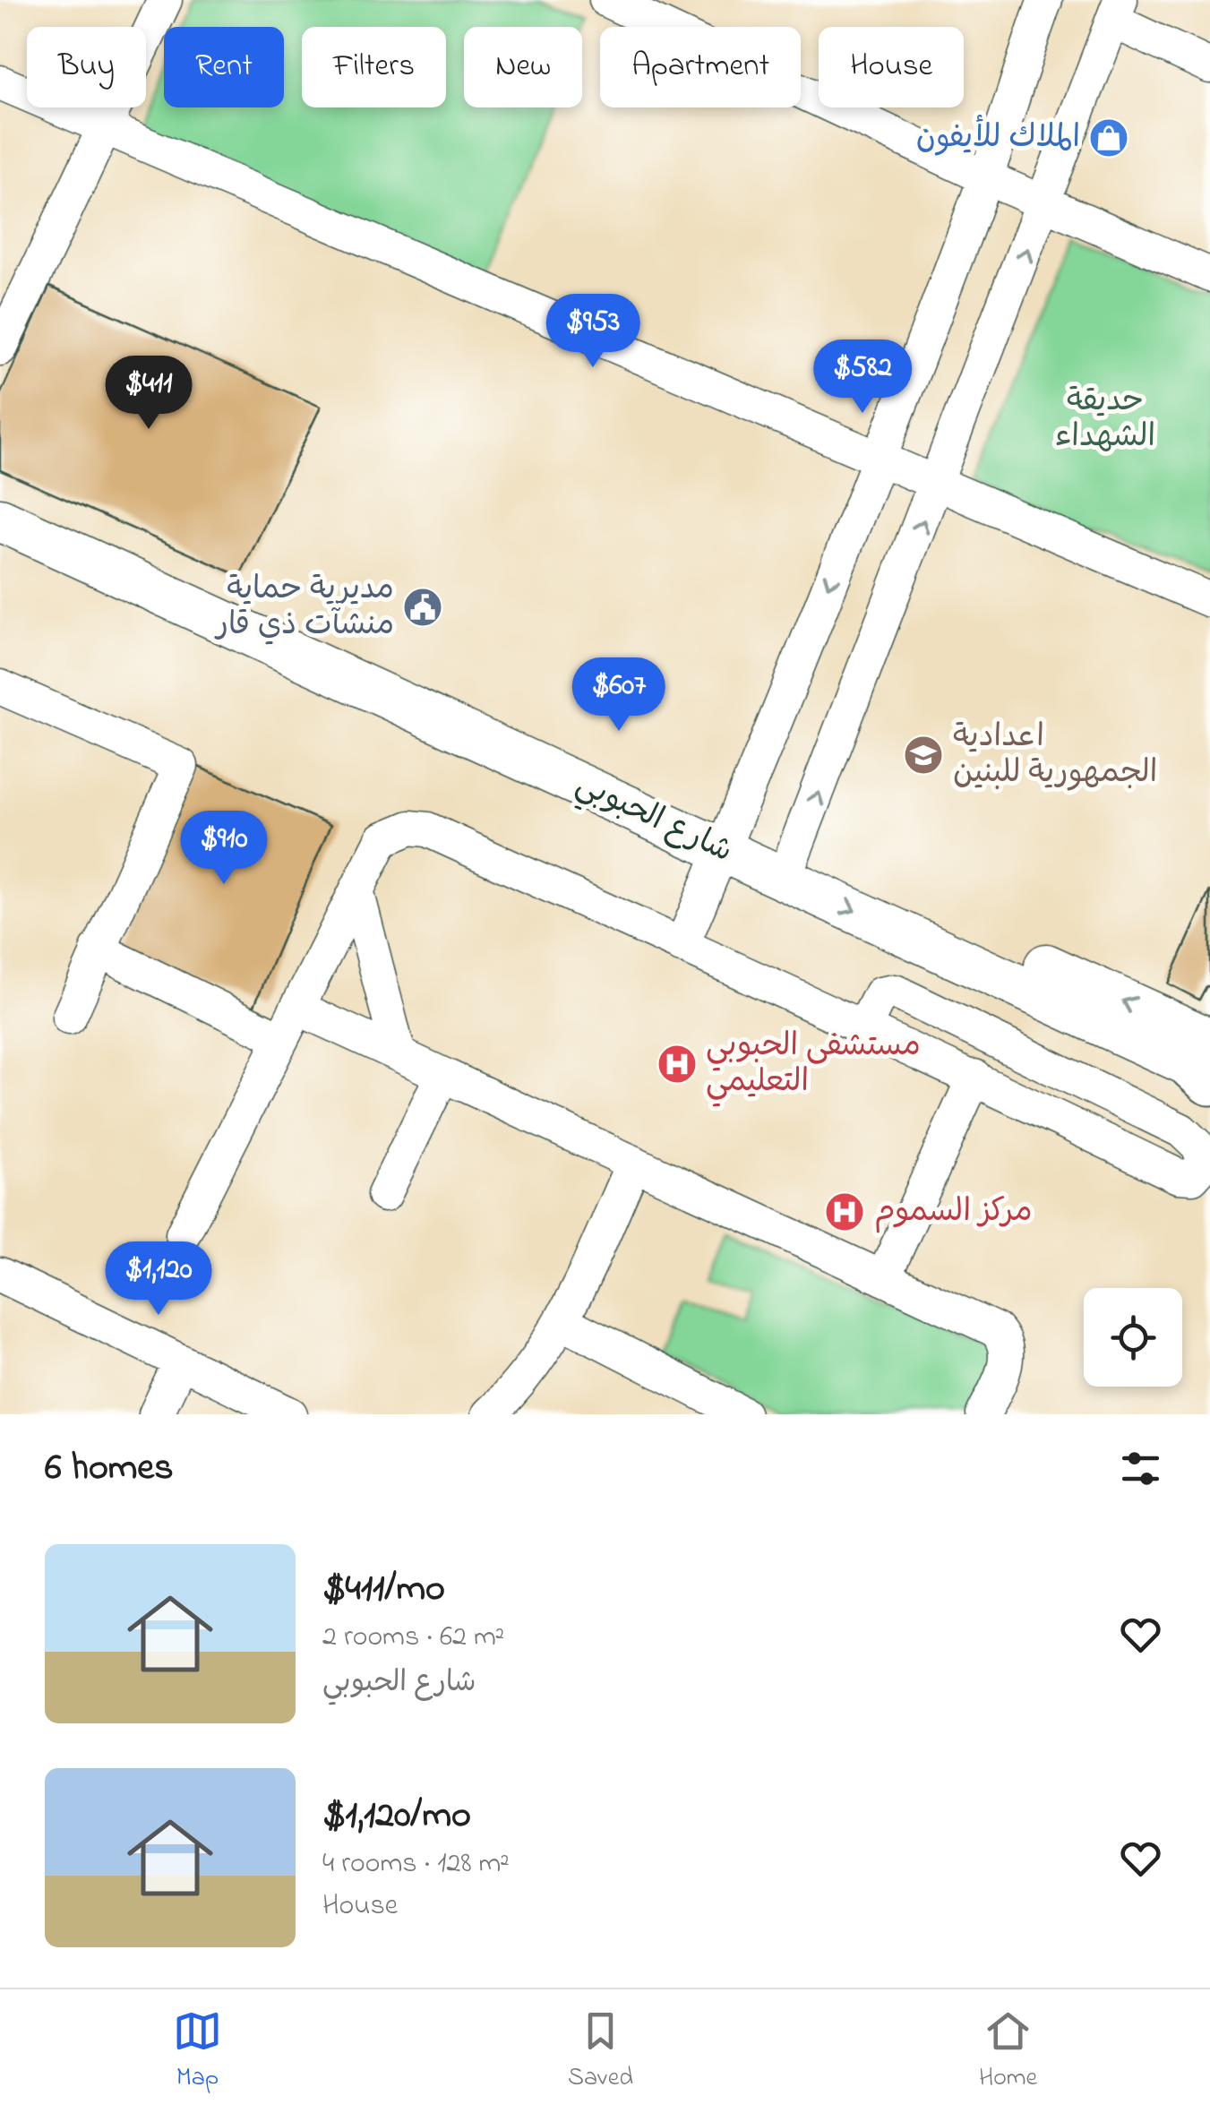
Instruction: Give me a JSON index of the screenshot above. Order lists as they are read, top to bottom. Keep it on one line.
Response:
{"streets":{"main road":["شارع الحبوبي"]},"parks":["حديقة الشهداء"],"places":{"shop":["الملاك للأيفون"],"public building":["مديرية حماية منشآت ذي قار"],"school or university":["اعدادية الجمهورية للبنين"],"hospital":["مستشفى الحبوبي التعليمي","مركز السموم"]},"page":{"chip":["Buy","Rent","Filters","New","Apartment","House"],"price":["$953","$582","$411","$607","$910","$1,120"],"heading":"6 homes","list":[{"name":"$411/mo","note":"2 rooms · 62 m² · شارع الحبوبي"},{"name":"$1,120/mo","note":"4 rooms · 128 m² · House"}],"tabs":["Map","Saved","Home"]}}
